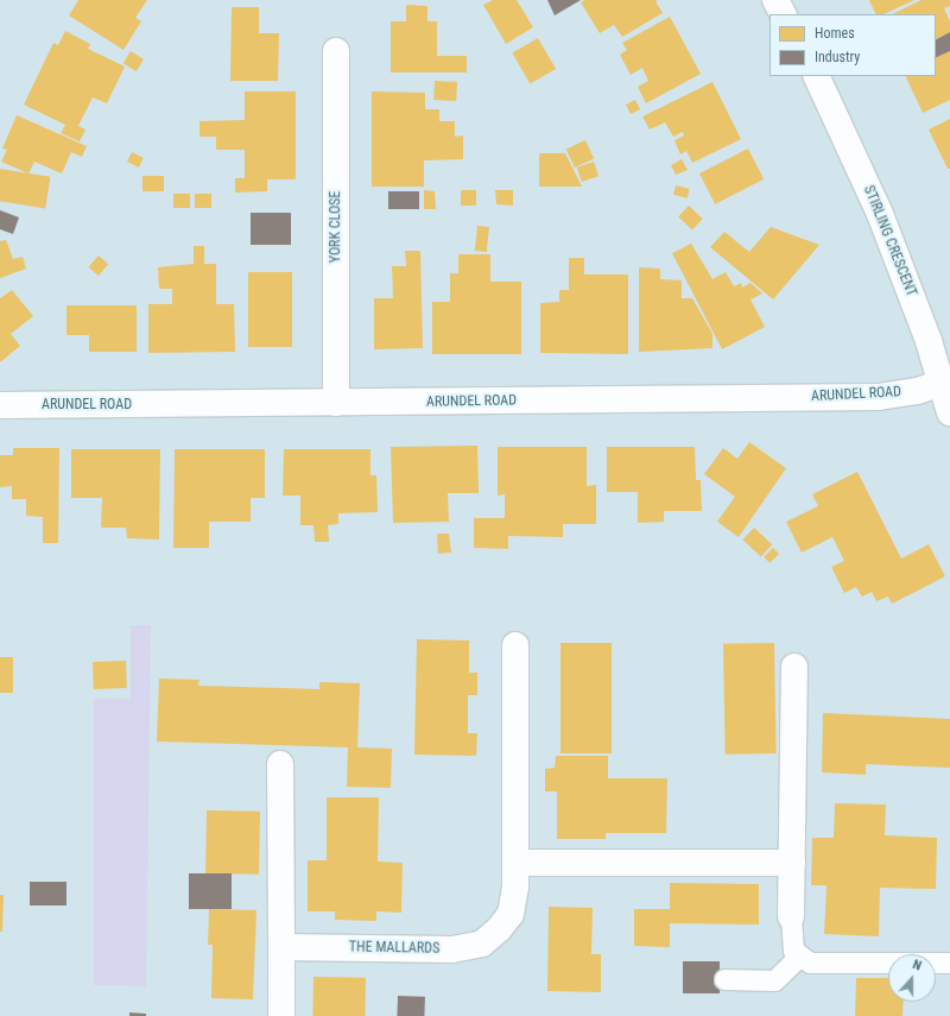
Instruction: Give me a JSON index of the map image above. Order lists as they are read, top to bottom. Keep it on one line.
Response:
{"streets":{"street":["YORK CLOSE","STIRLING CRESCENT","ARUNDEL ROAD","THE MALLARDS"]},"crossings":[["YORK CLOSE","ARUNDEL ROAD"],["STIRLING CRESCENT","ARUNDEL ROAD"]],"legend":["Homes","Industry"],"north":"top"}
